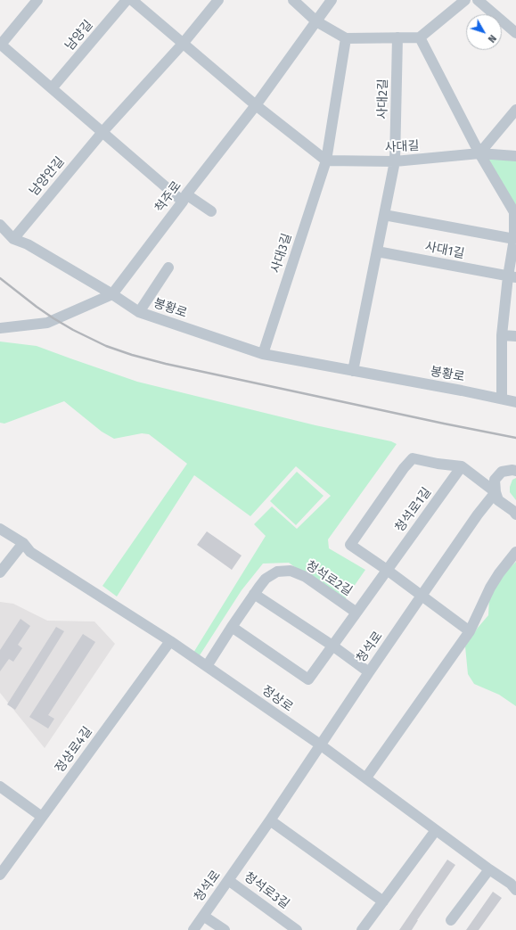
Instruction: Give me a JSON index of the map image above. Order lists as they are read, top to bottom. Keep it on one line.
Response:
{"streets":{"street":["남양길","사대2길","사대길","남양안길","척주로","사대1길","사대3길","봉황로","청석로1길","청석로2길","청석로","정상로","정상로4길","청석로3길"]},"crossings":[["사대2길","사대길"],["사대길","사대3길"],["남양안길","봉황로"],["척주로","봉황로"],["사대3길","봉황로"],["청석로1길","청석로2길"],["청석로2길","정상로"],["청석로","정상로"],["청석로","청석로3길"],["정상로","정상로4길"]],"north":"bottom right"}
